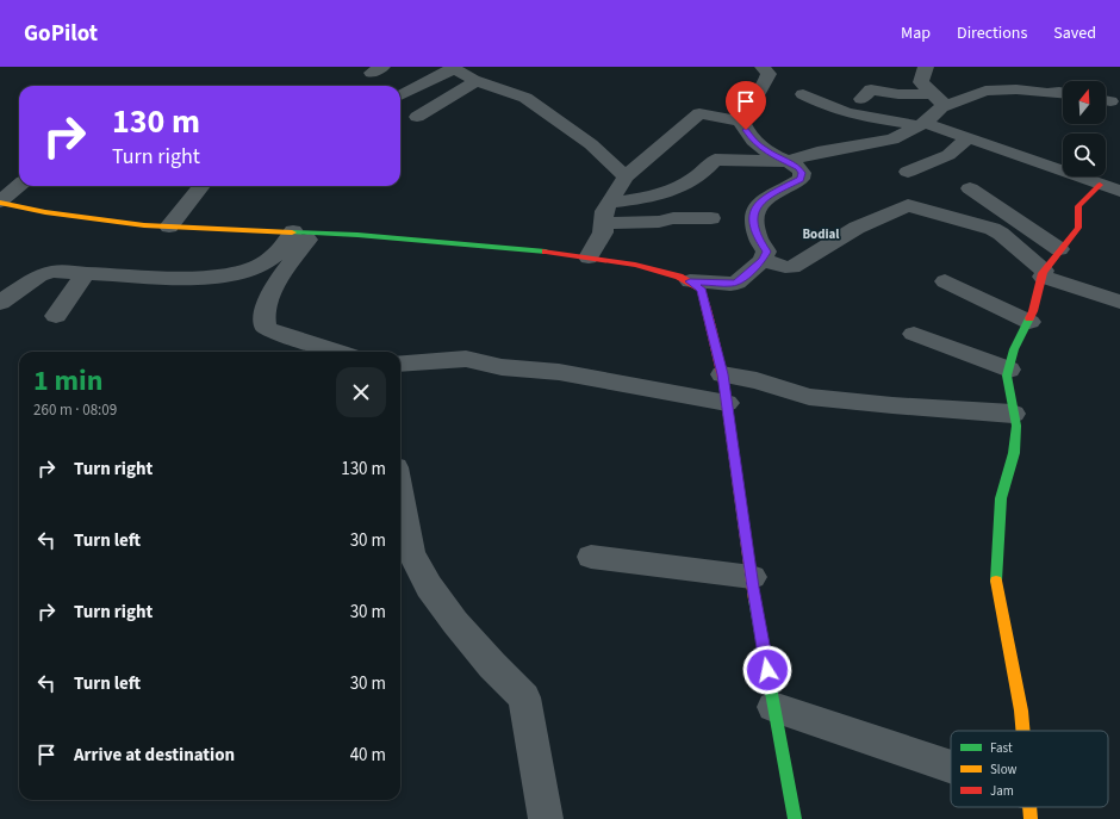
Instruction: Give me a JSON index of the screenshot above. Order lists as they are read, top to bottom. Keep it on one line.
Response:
{"districts":["Bodial"],"legend":["Fast","Slow","Jam"],"north":"top","page":{"header":"GoPilot","nav":["Map","Directions","Saved"],"turn":["130 m","Turn right"],"heading":["1 min","260 m · 08:09"],"list":[{"name":"Turn right","value":"130 m"},{"name":"Turn left","value":"30 m"},{"name":"Turn right","value":"30 m"},{"name":"Turn left","value":"30 m"},{"name":"Arrive at destination","value":"40 m"}]}}
